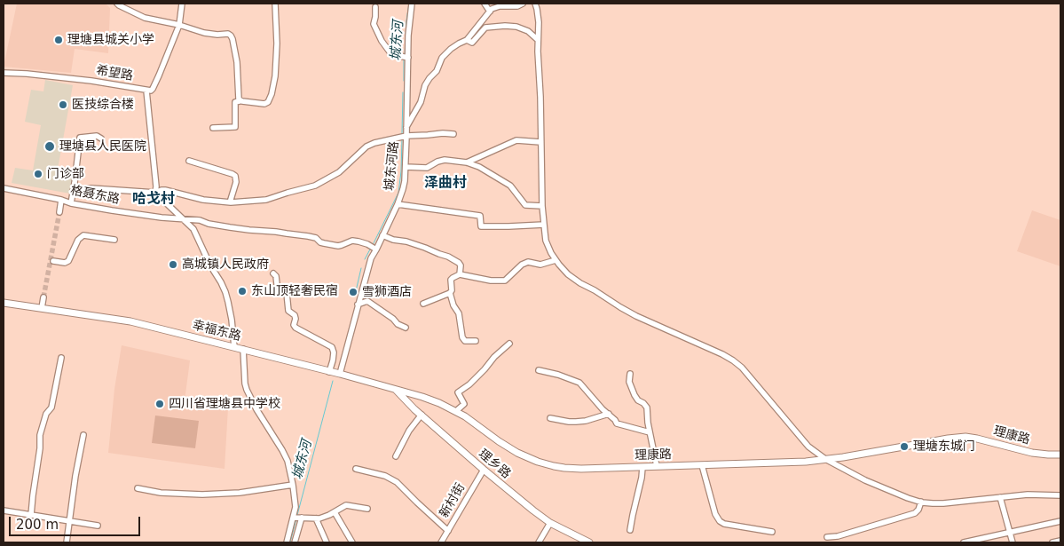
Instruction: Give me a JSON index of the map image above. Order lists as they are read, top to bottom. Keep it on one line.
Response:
{"streets":{"main road":["幸福东路","理康路","理乡路"],"street":["希望路","城东河路","格聂东路","新村街"]},"crossings":[["城东河路","格聂东路"],["城东河路","幸福东路"],["幸福东路","理康路"],["幸福东路","理乡路"],["理乡路","新村街"]],"districts":["泽曲村","哈戈村"],"water":["城东河"],"places":["理塘县城关小学","医技综合楼","理塘县人民医院","门诊部","高城镇人民政府","东山顶轻奢民宿","雪狮酒店","四川省理塘县中学校","理塘东城门"],"scale_bar":"200 m"}
